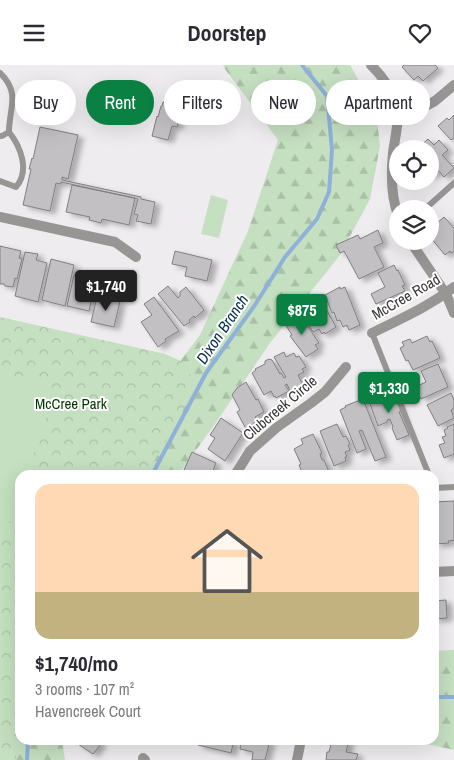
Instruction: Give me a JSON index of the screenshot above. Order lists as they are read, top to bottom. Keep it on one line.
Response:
{"streets":{"street":["McCree Road","Clubcreek Circle"]},"water":["Dixon Branch"],"parks":["McCree Park"],"page":{"header":"Doorstep","chip":["Buy","Rent","Filters","New","Apartment"],"price":["$1,740","$875","$1,330"],"list":[{"name":"$1,740/mo","note":"3 rooms · 107 m² · Havencreek Court"}]}}
